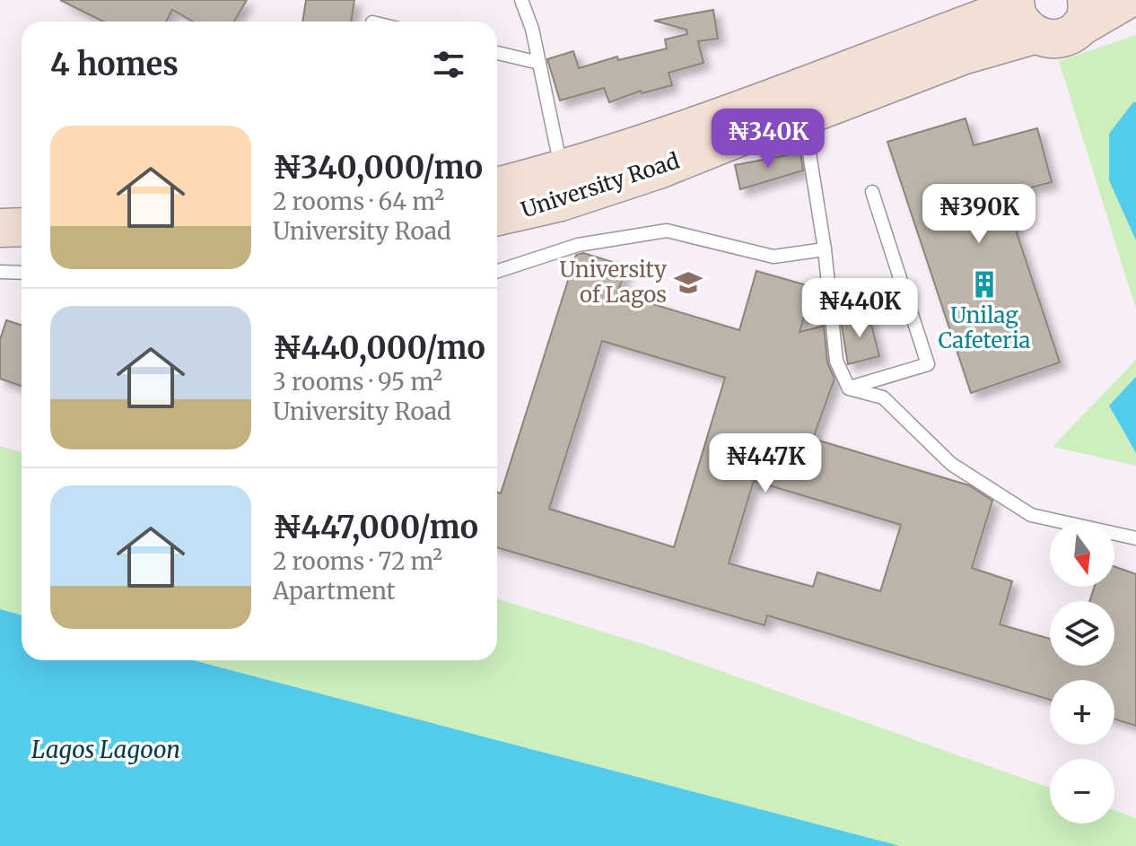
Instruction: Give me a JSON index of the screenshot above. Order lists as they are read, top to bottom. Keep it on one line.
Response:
{"streets":{"main road":["University Road"]},"water":["Lagos Lagoon"],"places":{"school or university":["University of Lagos"],"building":["Unilag Cafeteria"]},"north":"bottom","page":{"heading":"4 homes","list":[{"name":"₦340,000/mo","note":"2 rooms · 64 m² · University Road"},{"name":"₦440,000/mo","note":"3 rooms · 95 m² · University Road"},{"name":"₦447,000/mo","note":"2 rooms · 72 m² · Apartment"}],"price":["₦340K","₦390K","₦440K","₦447K"],"map_buttons":["+","−"]}}
